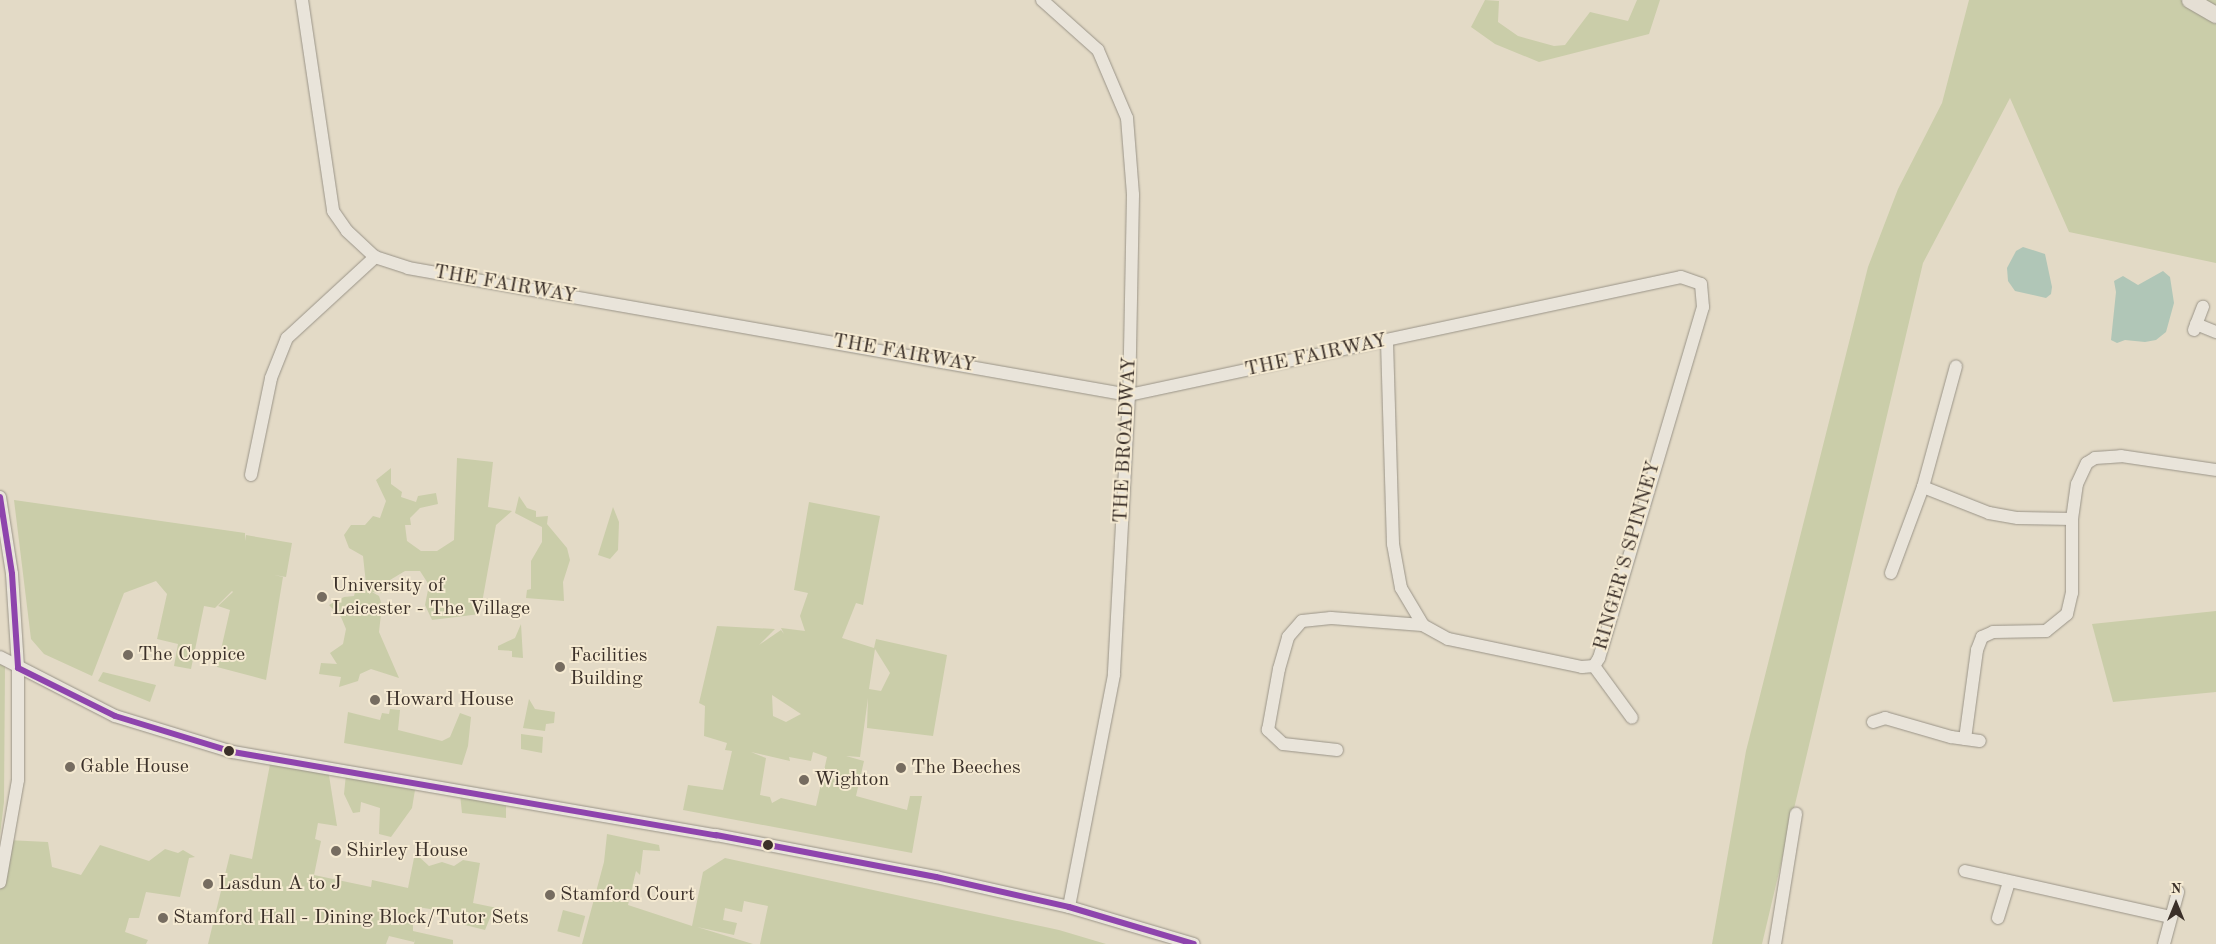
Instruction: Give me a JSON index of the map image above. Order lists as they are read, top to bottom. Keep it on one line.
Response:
{"streets":{"street":["THE FAIRWAY","THE BROADWAY","RINGER'S SPINNEY"]},"crossings":[["THE FAIRWAY","THE BROADWAY"],["THE FAIRWAY","RINGER'S SPINNEY"]],"places":["University of Leicester - The Village","The Coppice","Facilities Building","Howard House","Gable House","The Beeches","Wighton","Shirley House","Lasdun A to J","Stamford Court","Stamford Hall - Dining Block/Tutor Sets"],"north":"top"}
